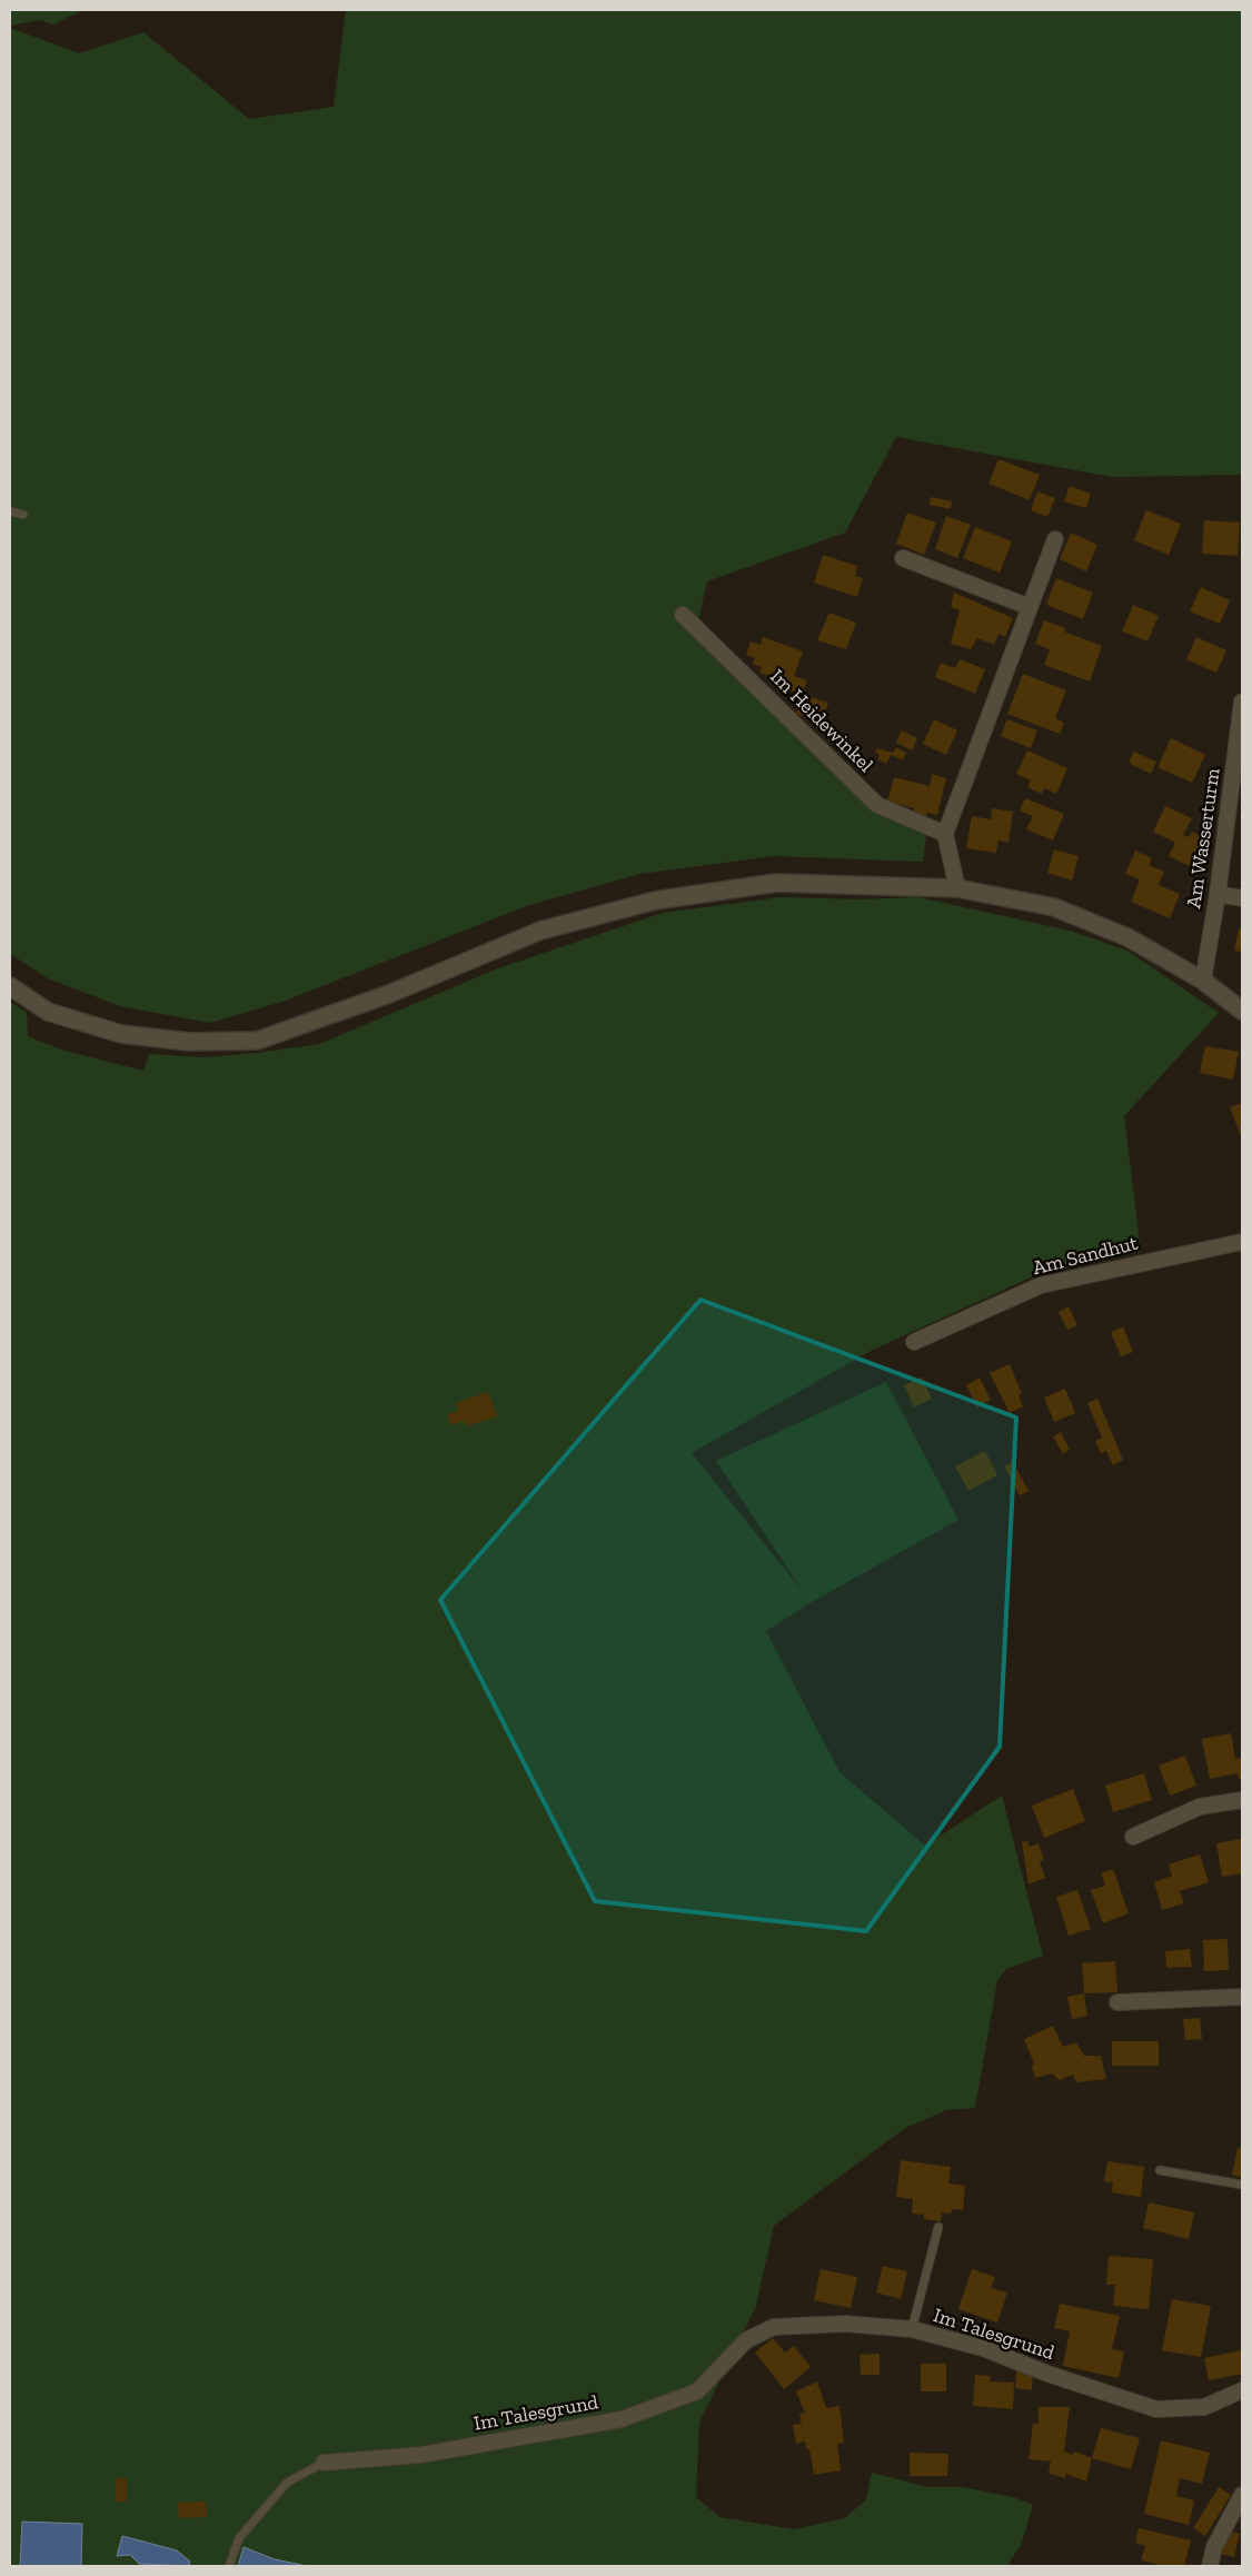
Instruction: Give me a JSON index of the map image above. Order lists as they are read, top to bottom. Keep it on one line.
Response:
{"streets":{"street":["Im Heidewinkel","Am Wasserturm","Am Sandhut","Im Talesgrund"]}}
